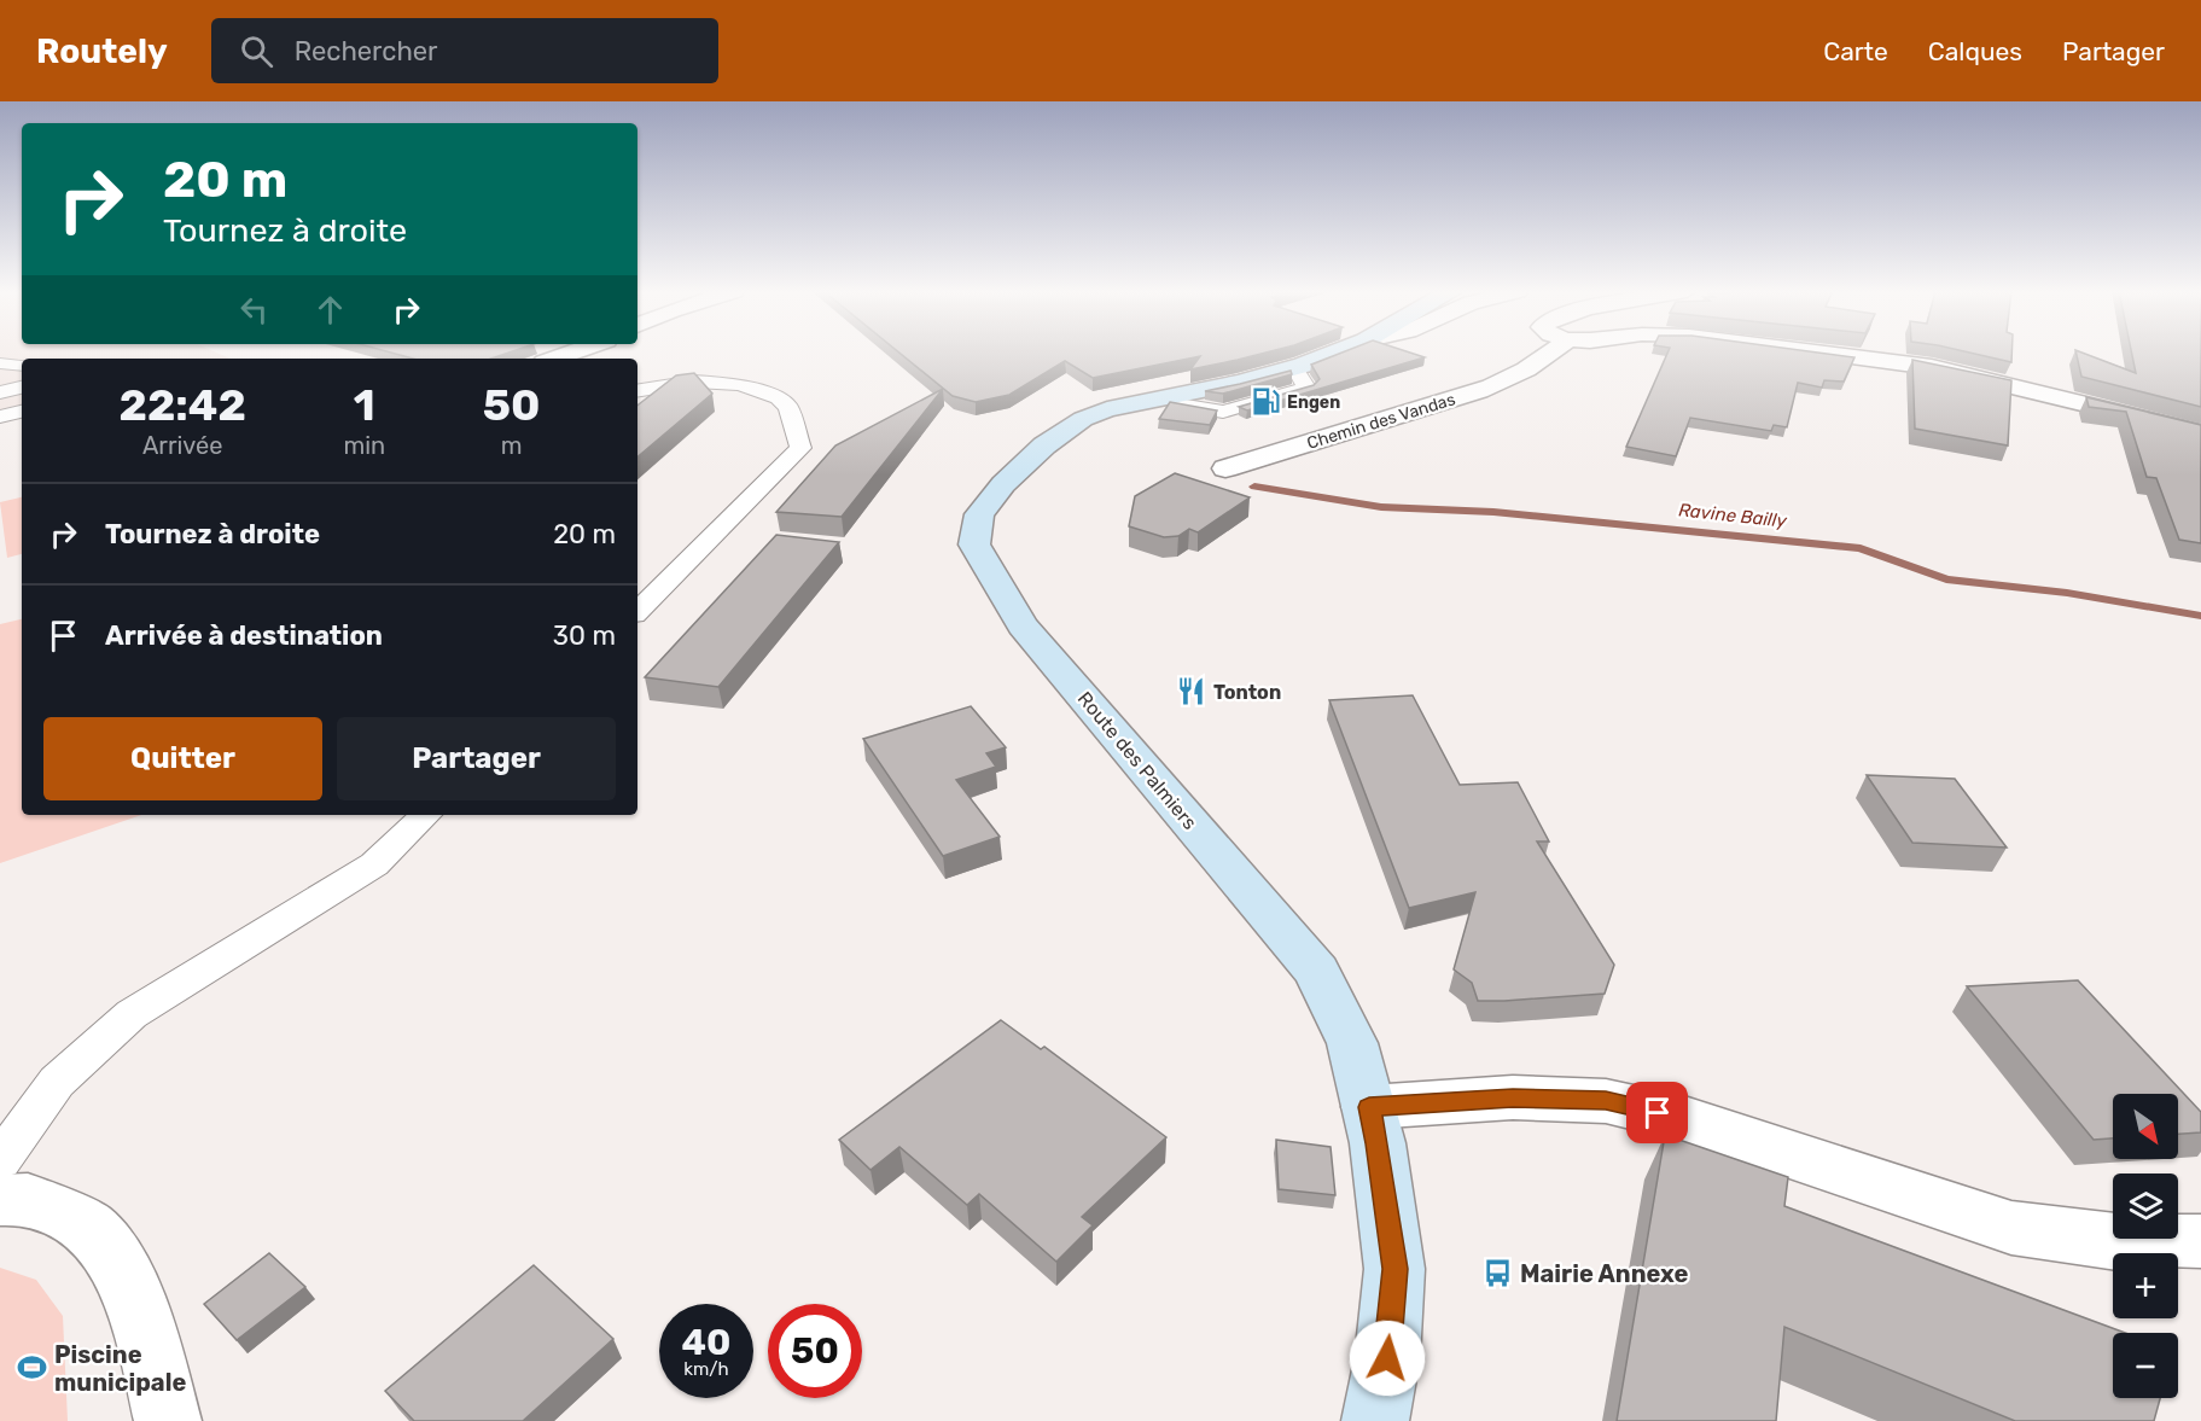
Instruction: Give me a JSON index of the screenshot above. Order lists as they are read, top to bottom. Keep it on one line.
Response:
{"streets":{"main road":["Route des Palmiers"],"street":["Chemin des Vandas"]},"water":["Ravine Bailly"],"places":{"fuel station":["Engen"],"restaurant":["Tonton"],"bus stop":["Mairie Annexe"],"sports":["Piscine municipale"]},"north":"bottom right","page":{"header":"Routely","search":"Rechercher","nav":["Carte","Calques","Partager"],"turn":["20 m","Tournez à droite"],"eta":["22:42","Arrivée","1","min","50","m"],"list":[{"name":"Tournez à droite","value":"20 m"},{"name":"Arrivée à destination","value":"30 m"}],"buttons":["Quitter","Partager"],"map_buttons":["+","−"],"speed":"40 km/h","limit":"50"}}
